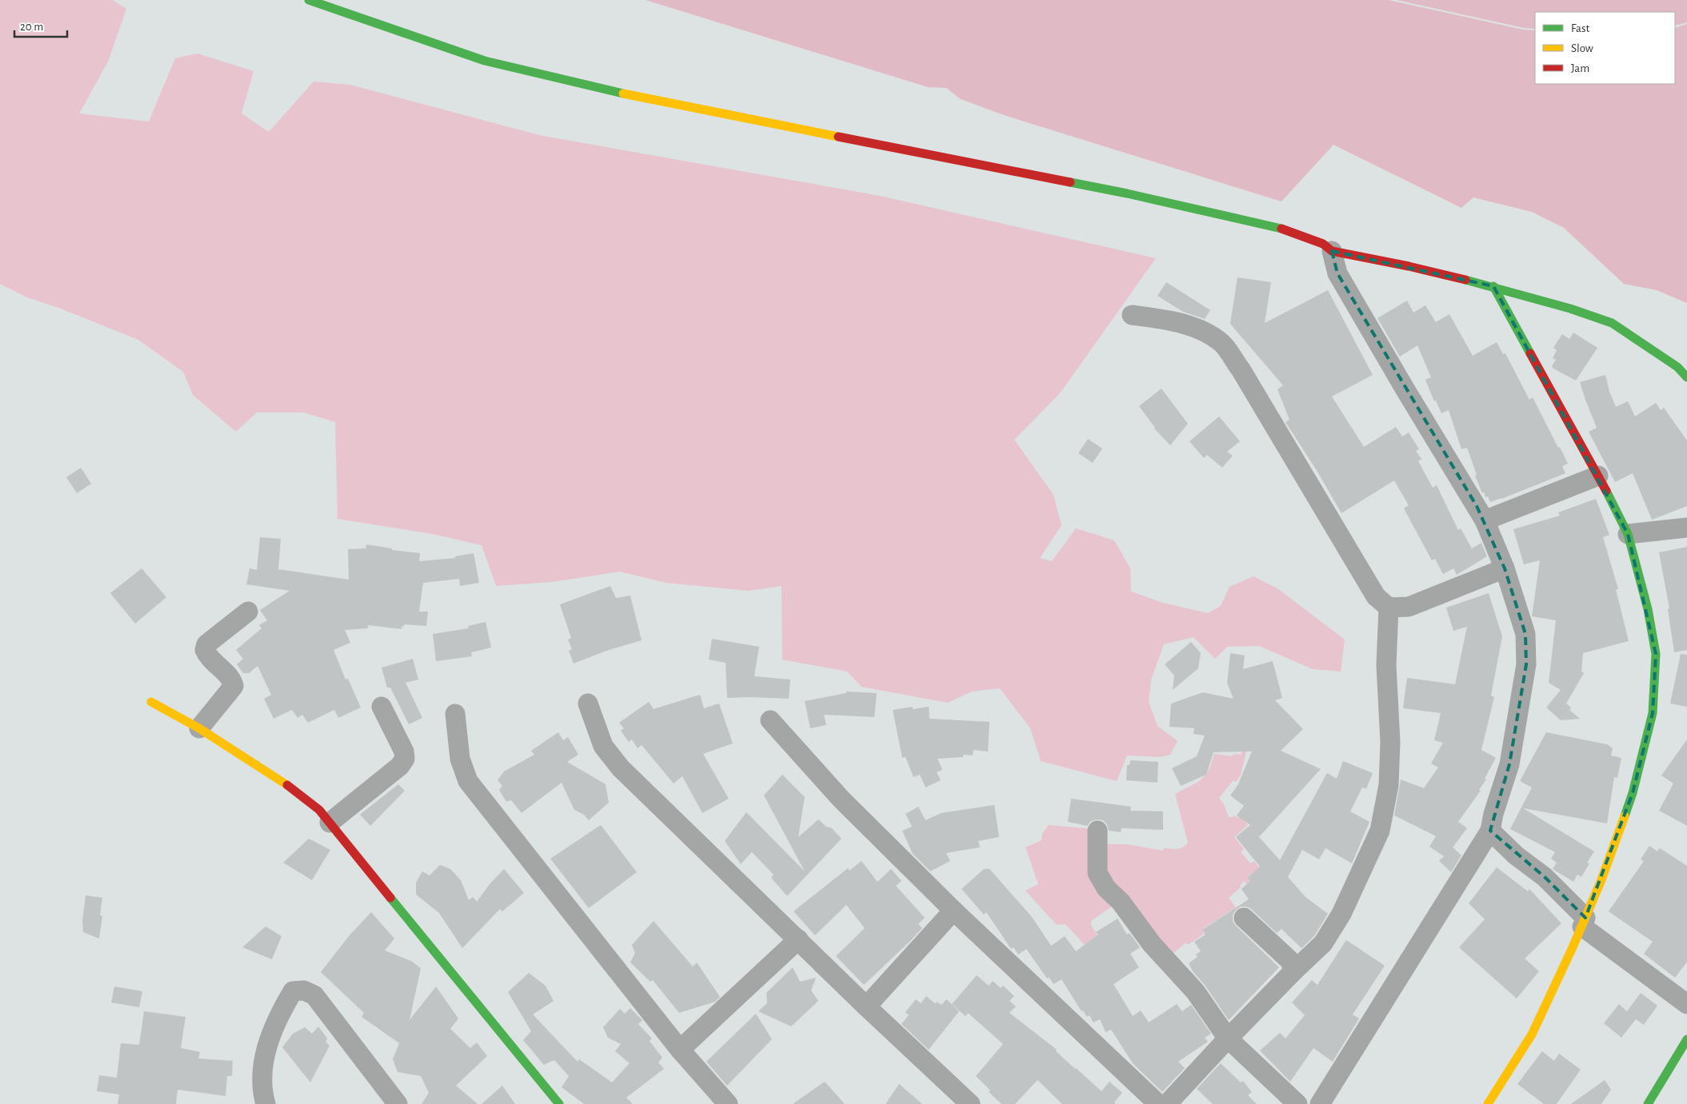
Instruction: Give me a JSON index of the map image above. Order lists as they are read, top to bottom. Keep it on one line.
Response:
{"legend":["Fast","Slow","Jam"],"scale_bar":"20 m"}
